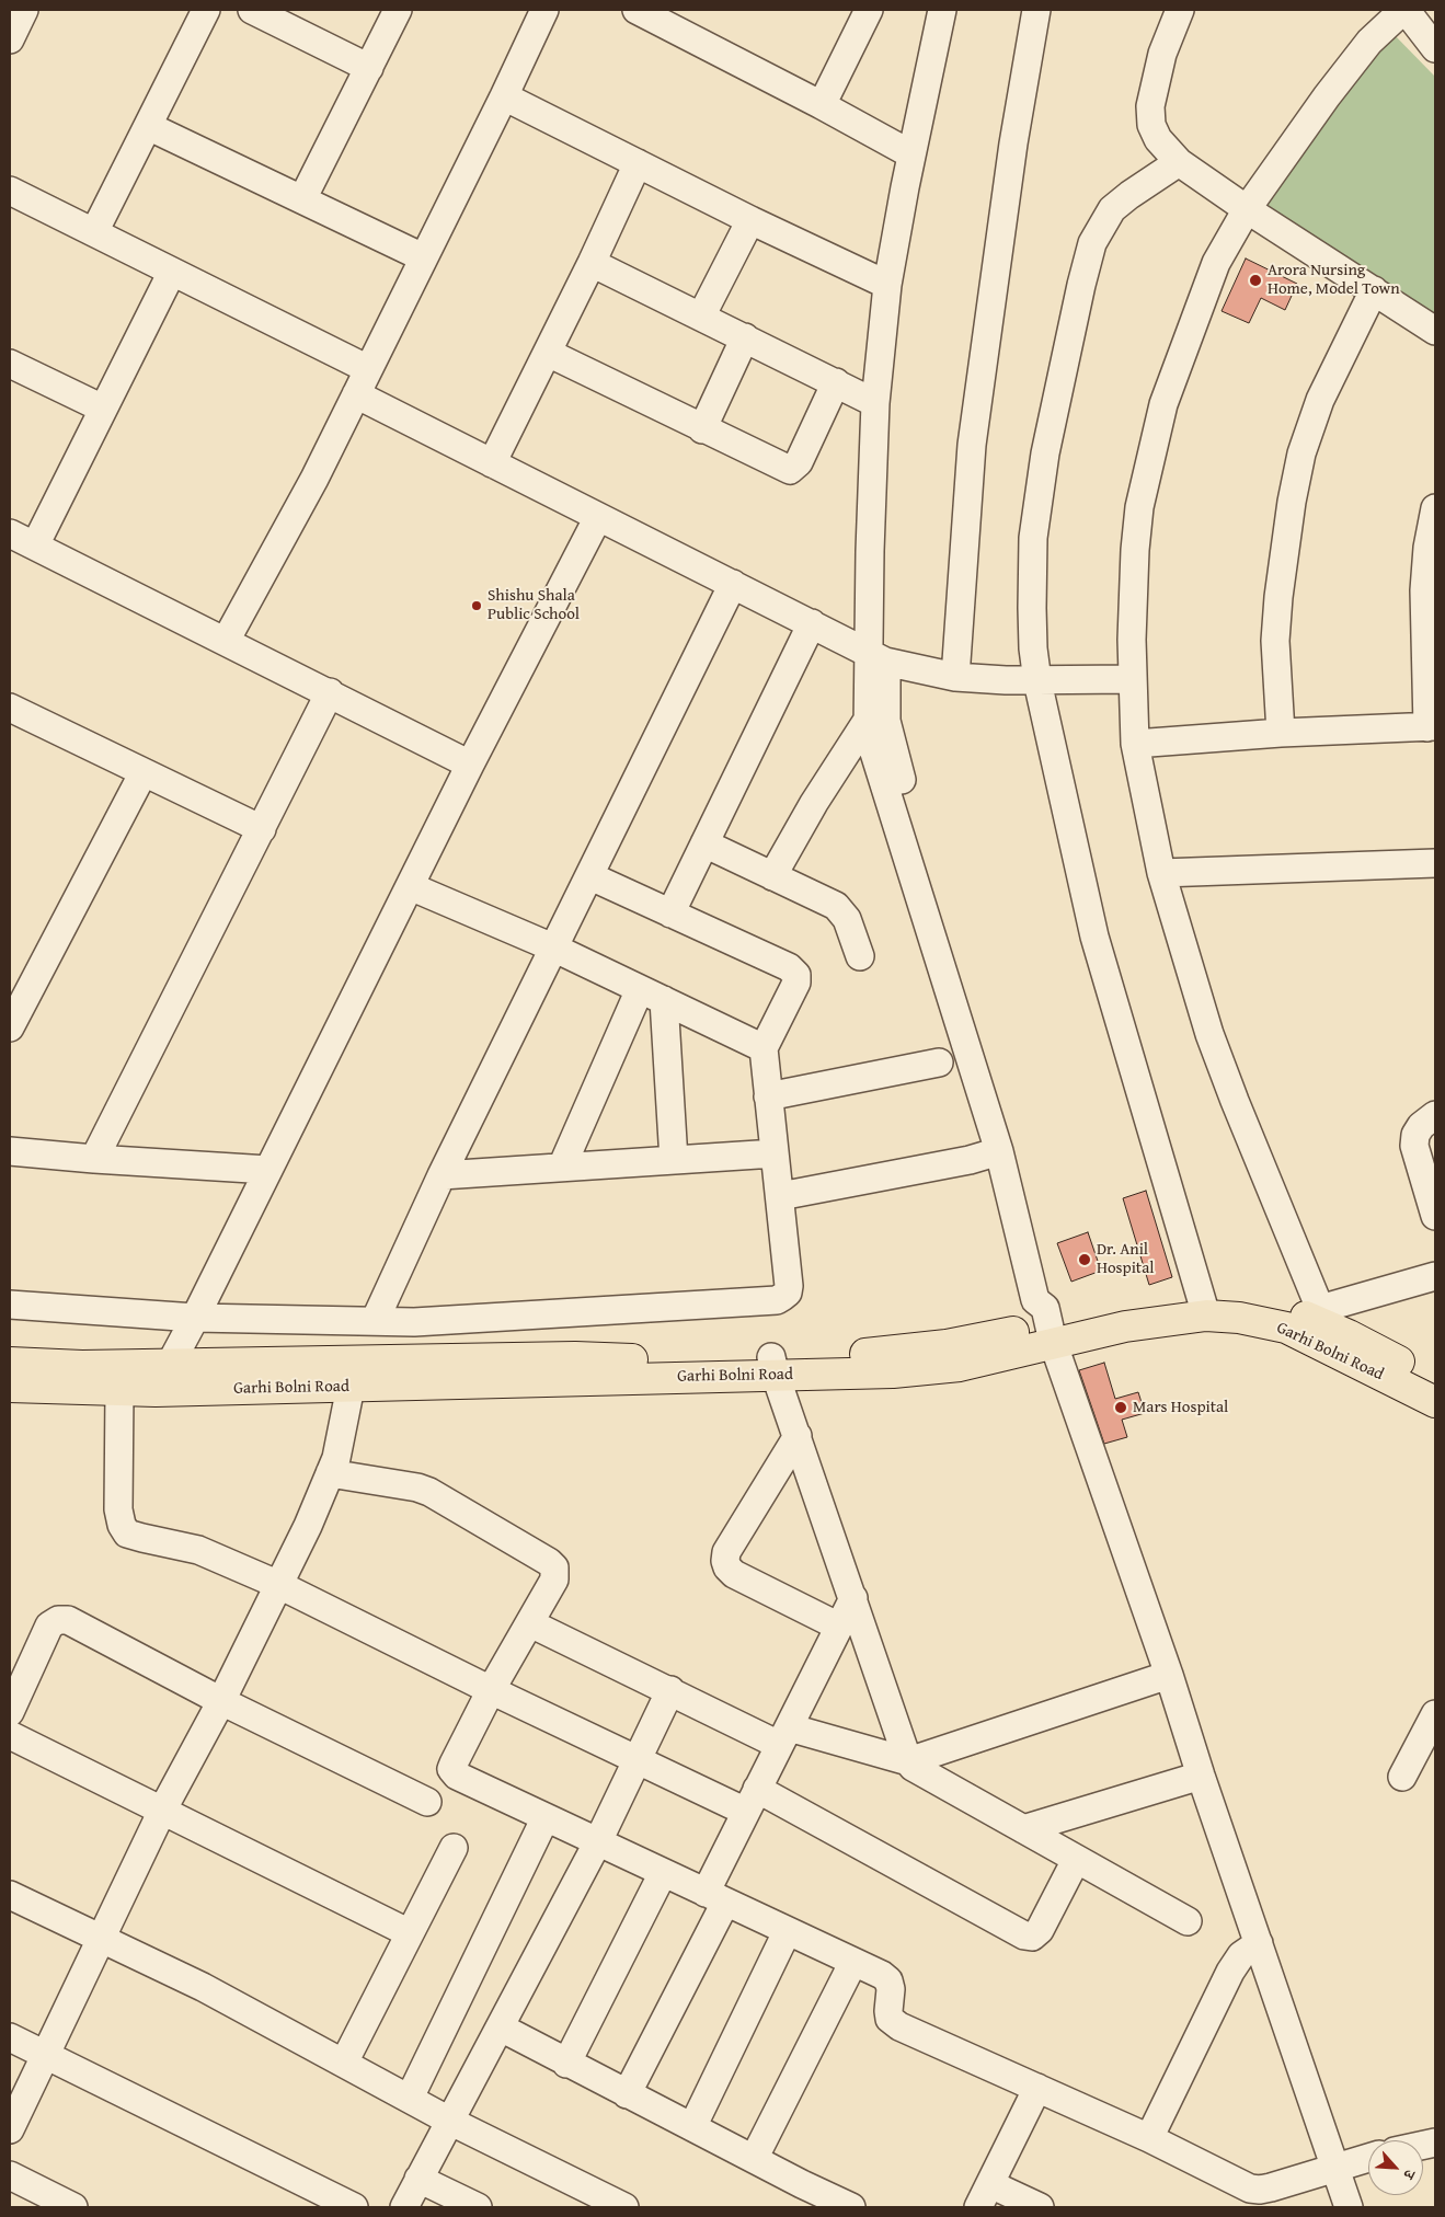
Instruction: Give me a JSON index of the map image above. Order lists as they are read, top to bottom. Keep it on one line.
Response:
{"streets":{"main road":["Garhi Bolni Road"]},"places":["Arora Nursing Home, Model Town","Shishu Shala Public School","Dr. Anil Hospital","Mars Hospital"],"north":"bottom right"}
